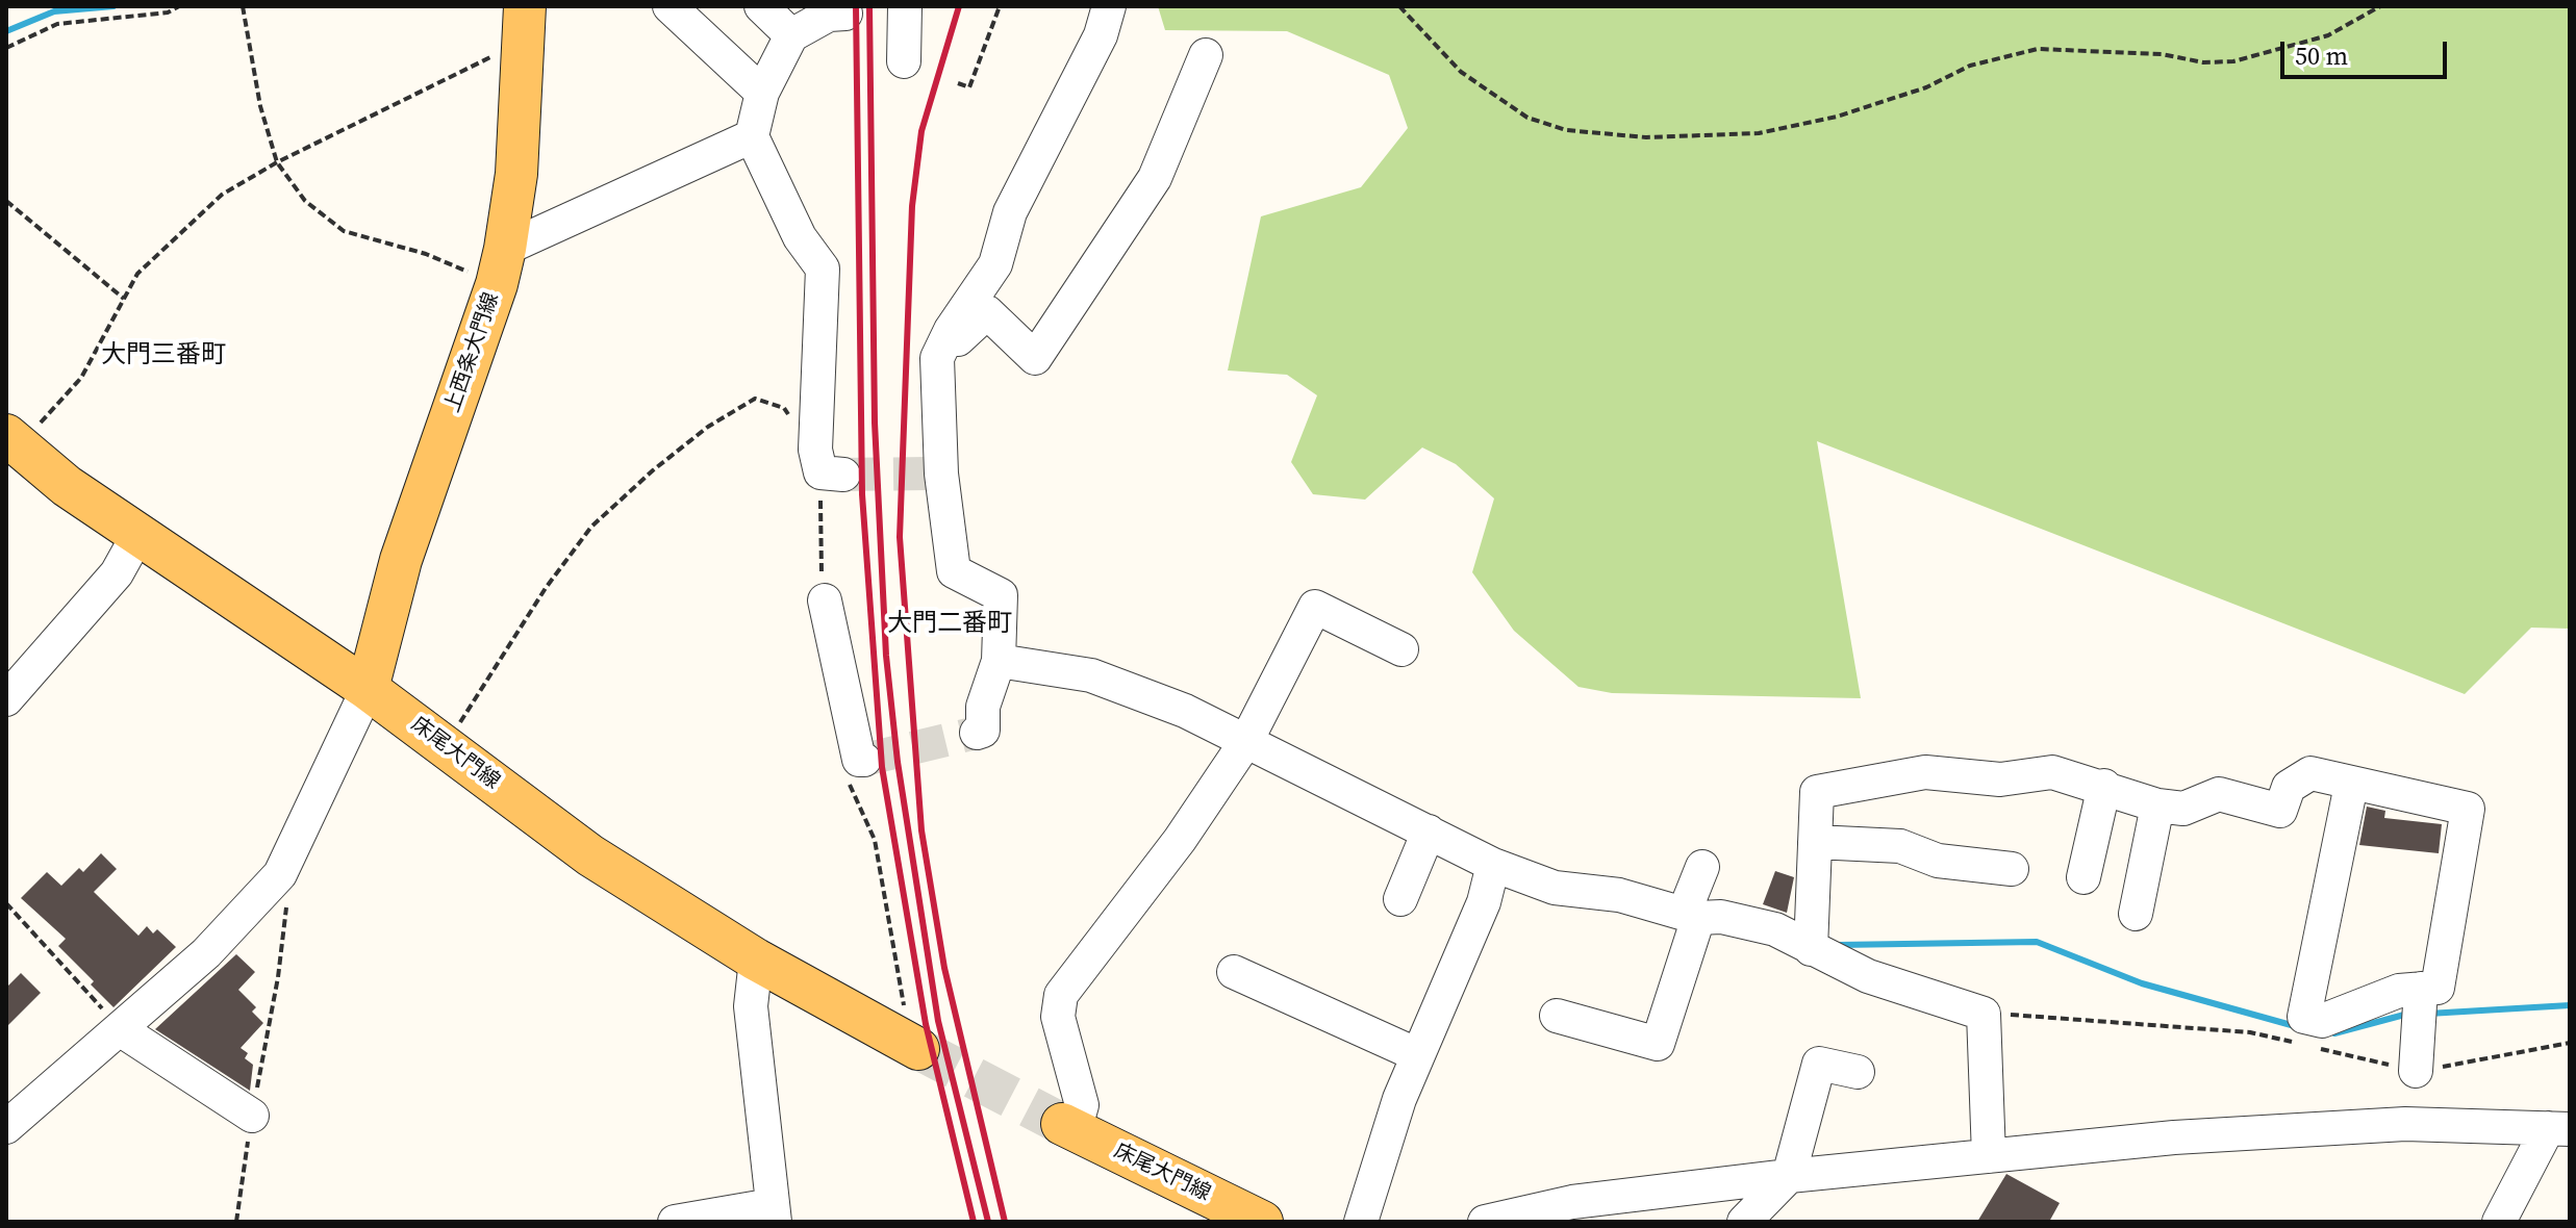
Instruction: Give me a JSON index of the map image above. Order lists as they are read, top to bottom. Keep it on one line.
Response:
{"streets":{"main road":["上西条大門線","床尾大門線"]},"crossings":[["上西条大門線","床尾大門線"]],"districts":["大門三番町","大門二番町"],"scale_bar":"50 m"}
